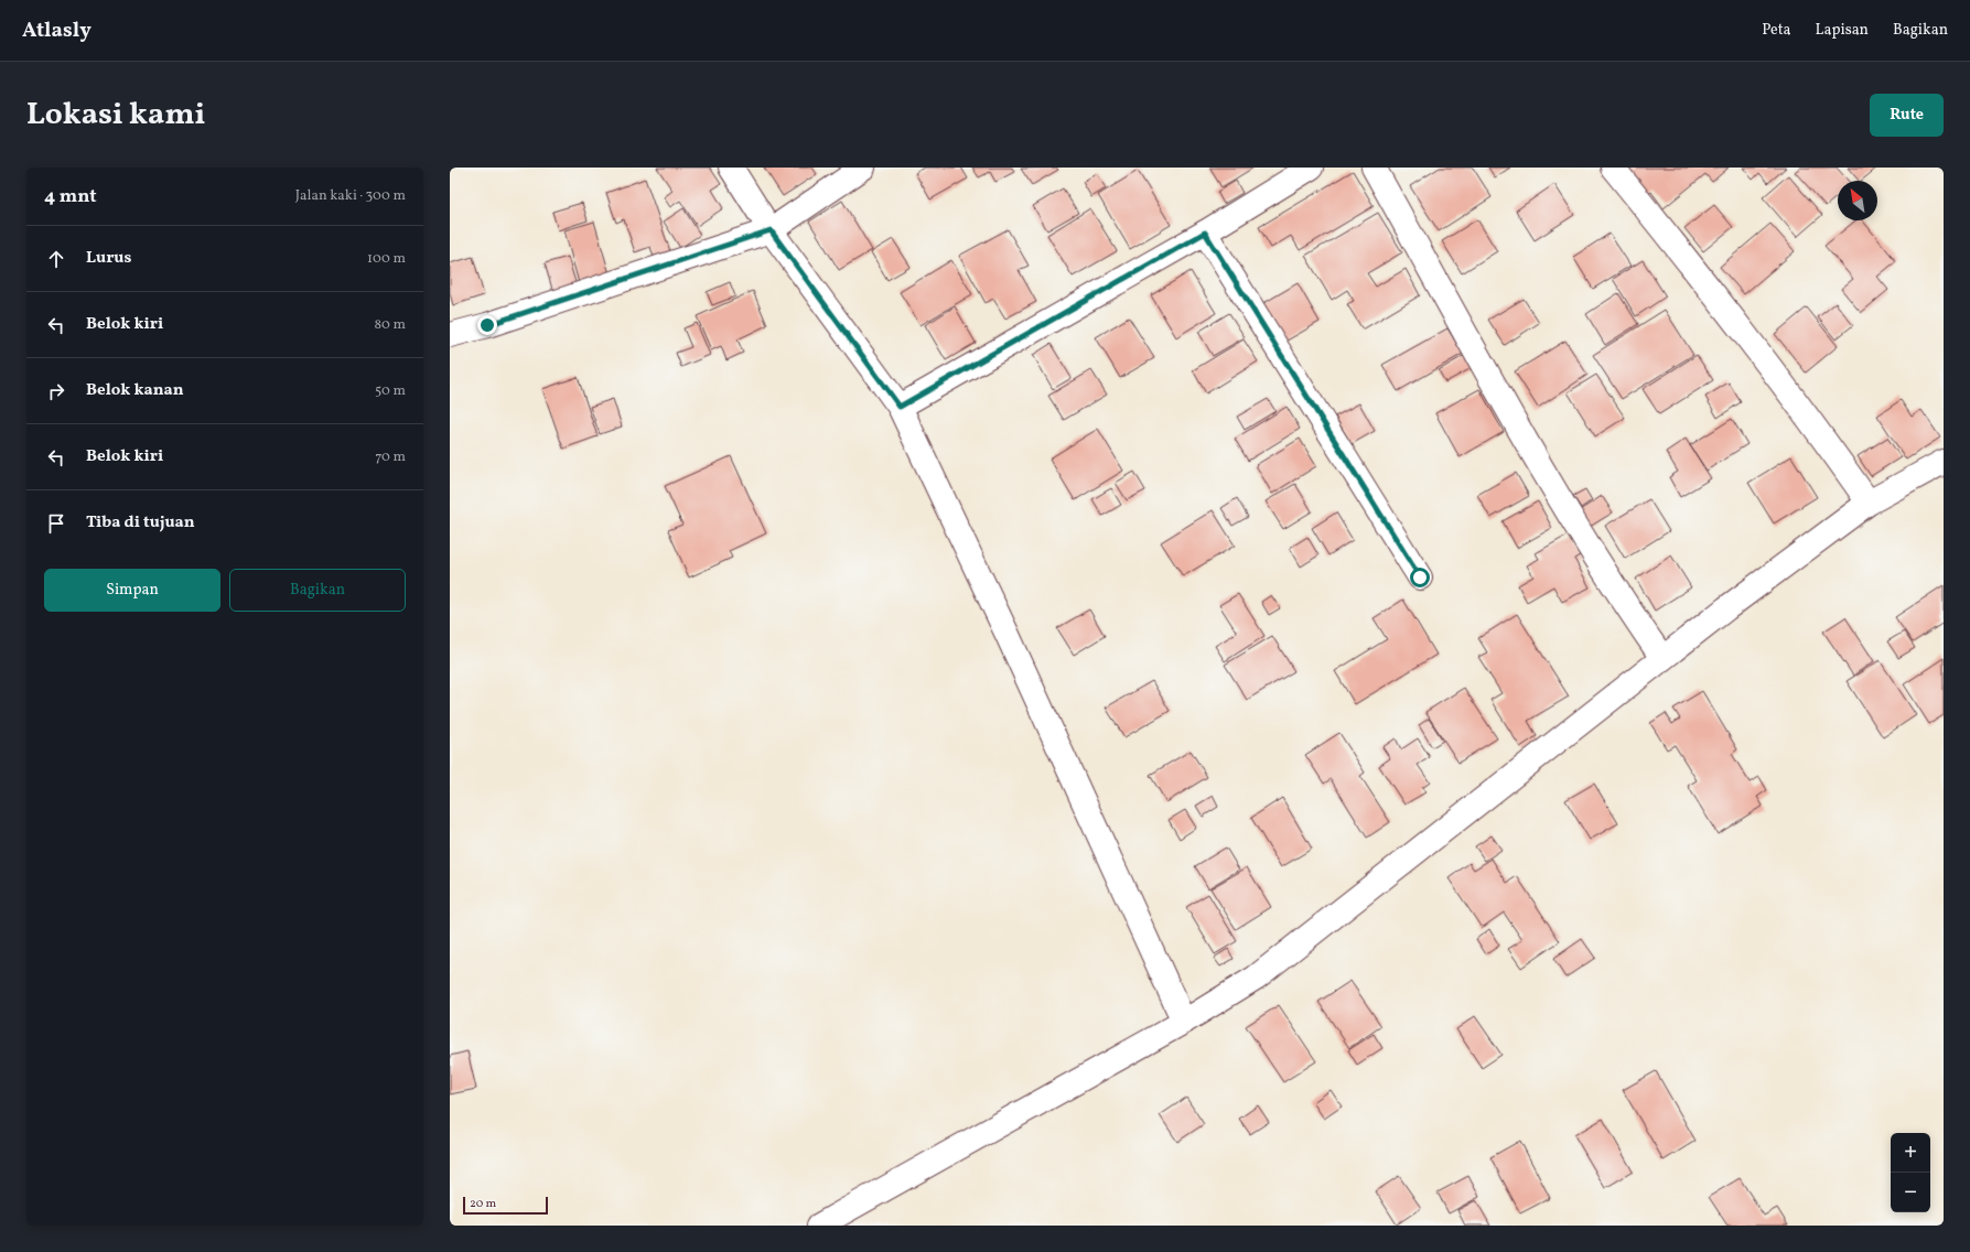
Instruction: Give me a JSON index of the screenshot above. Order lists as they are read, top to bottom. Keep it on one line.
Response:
{"scale_bar":"20 m","north":"top left","page":{"header":"Atlasly","nav":["Peta","Lapisan","Bagikan"],"title":"Lokasi kami","buttons":["Rute",["Simpan","Bagikan"]],"heading":["4 mnt","Jalan kaki · 300 m"],"list":[["Lurus","100 m"],["Belok kiri","80 m"],["Belok kanan","50 m"],["Belok kiri","70 m"],"Tiba di tujuan"],"map_buttons":["+","−"],"scale":"20 m"}}
